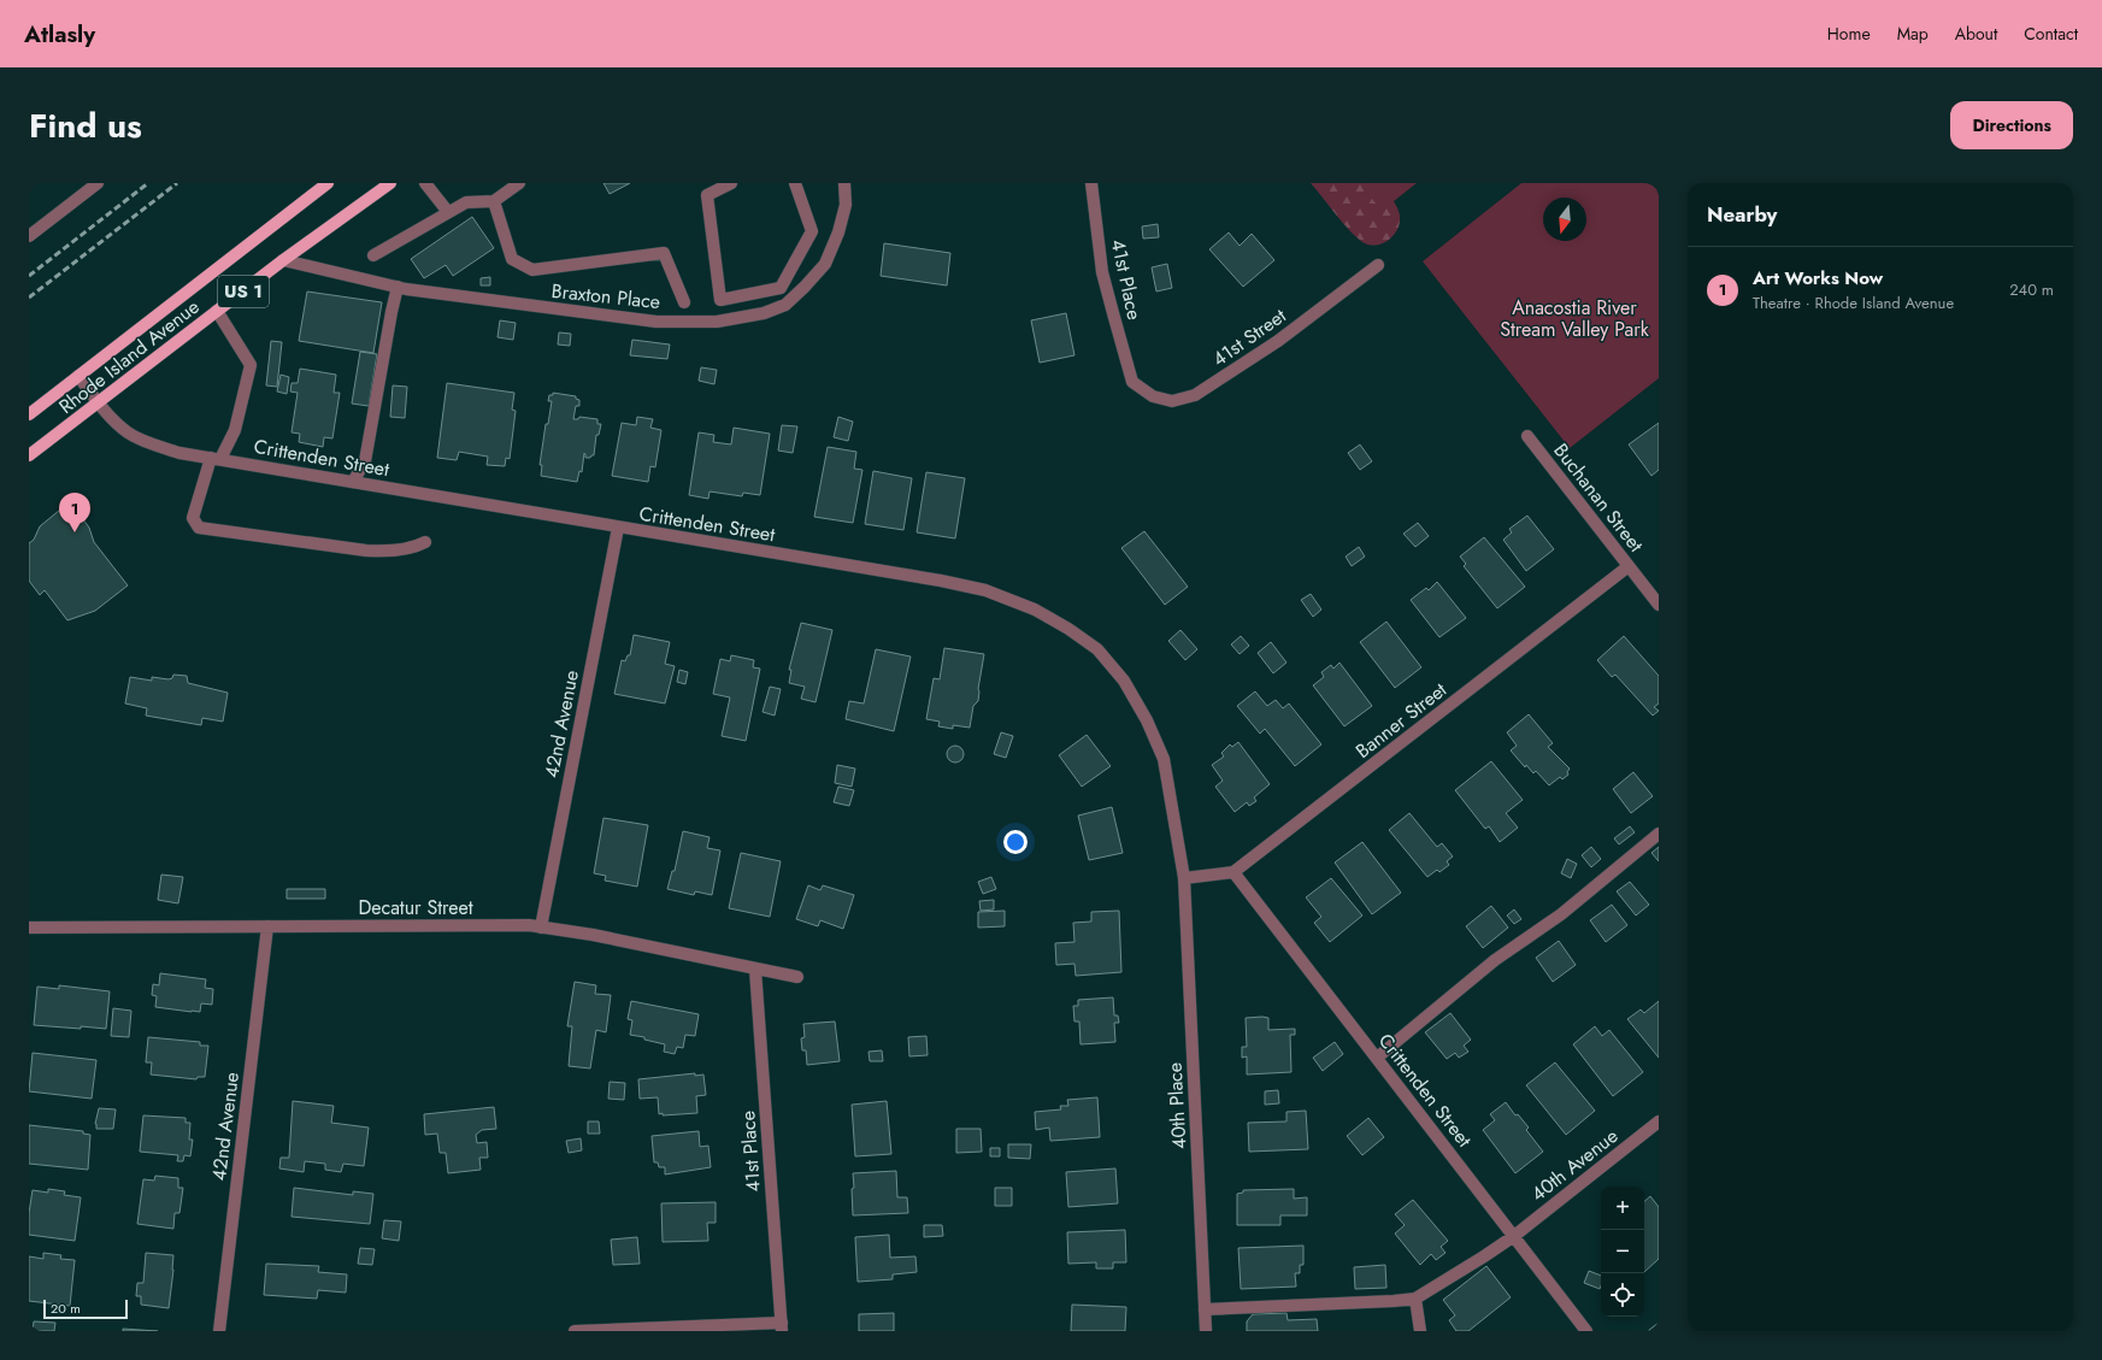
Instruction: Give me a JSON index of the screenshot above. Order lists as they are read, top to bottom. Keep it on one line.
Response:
{"streets":{"main road":["US 1","Rhode Island Avenue"],"street":["41st Place","Braxton Place","41st Street","Crittenden Street","Buchanan Street","Banner Street","42nd Avenue","Decatur Street","40th Place","40th Avenue"]},"crossings":[["41st Place","41st Street"],["41st Place","Decatur Street"],["Braxton Place","Rhode Island Avenue"],["Rhode Island Avenue","Crittenden Street"],["Crittenden Street","Banner Street"],["Crittenden Street","42nd Avenue"],["Crittenden Street","40th Place"],["Crittenden Street","40th Avenue"],["Buchanan Street","Banner Street"],["42nd Avenue","Decatur Street"]],"parks":["Anacostia River Stream Valley Park"],"scale_bar":"20 m","north":"bottom","page":{"header":"Atlasly","nav":["Home","Map","About","Contact"],"title":"Find us","buttons":"Directions","heading":"Nearby","list":[{"mark":"1","name":"Art Works Now","note":"Theatre · Rhode Island Avenue","value":"240 m"}],"pins":"1","map_buttons":["+","−"],"scale":"20 m"}}
